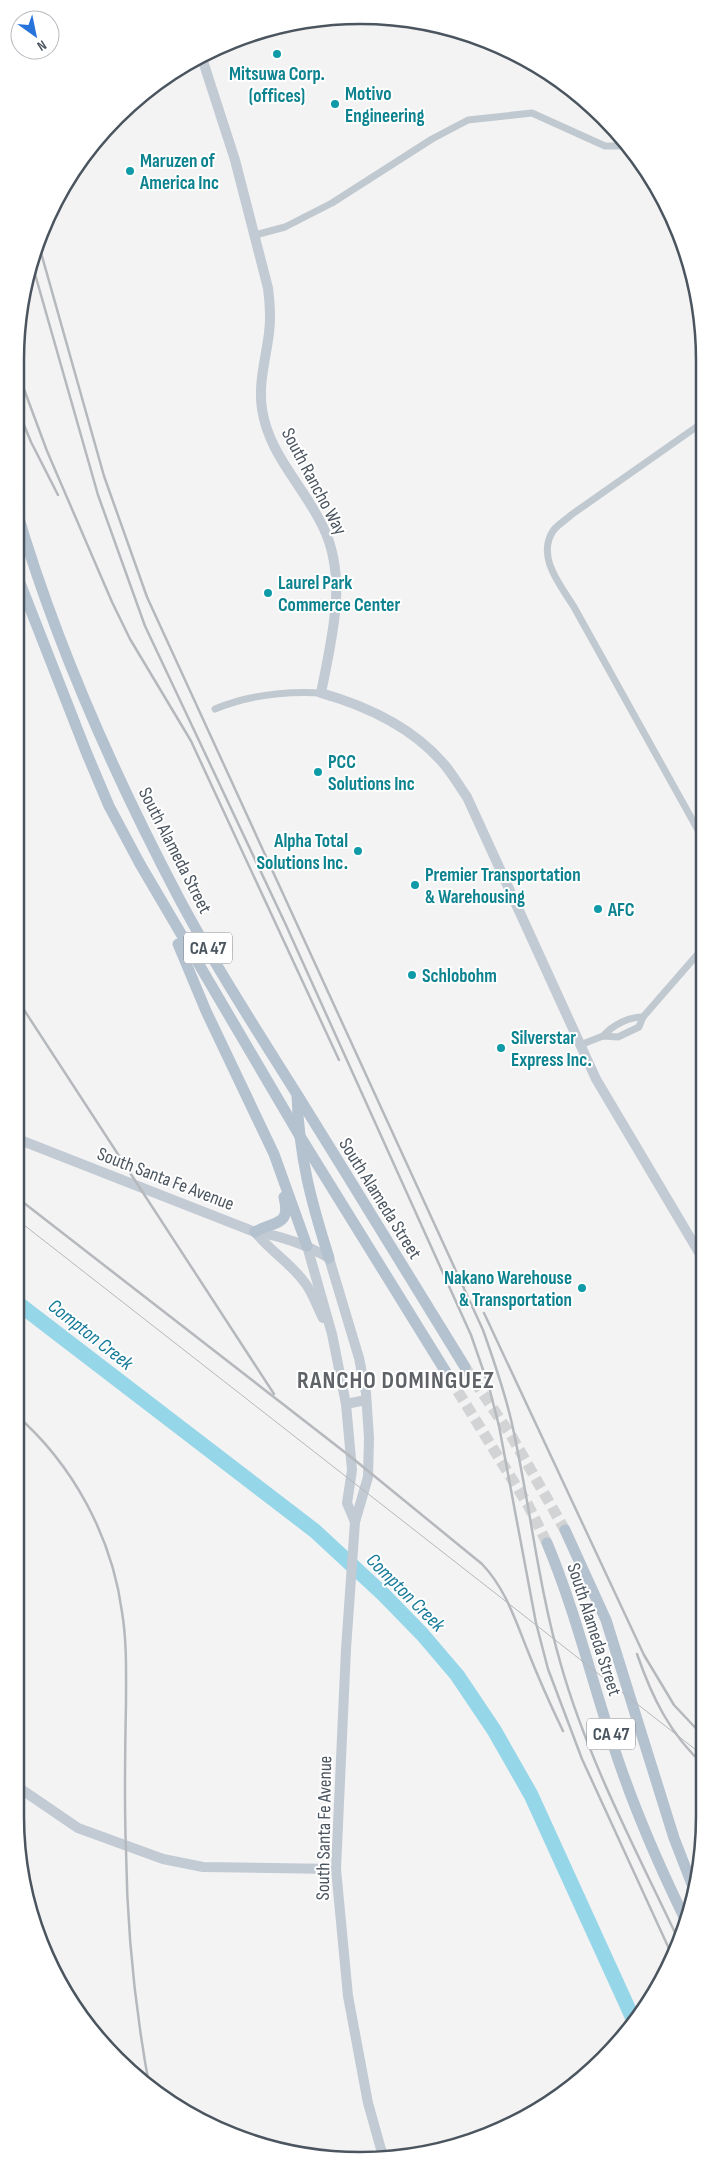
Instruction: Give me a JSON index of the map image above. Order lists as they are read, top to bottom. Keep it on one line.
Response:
{"streets":{"main road":["South Alameda Street","CA 47"],"street":["South Rancho Way","South Santa Fe Avenue"]},"districts":["RANCHO DOMINGUEZ"],"water":["Compton Creek"],"places":["Mitsuwa Corp. (offices)","Motivo Engineering","Maruzen of America Inc","Laurel Park Commerce Center","PCC Solutions Inc","Alpha Total Solutions Inc.","Premier Transportation & Warehousing","AFC","Schlobohm","Silverstar Express Inc.","Nakano Warehouse & Transportation"],"north":"bottom right"}
